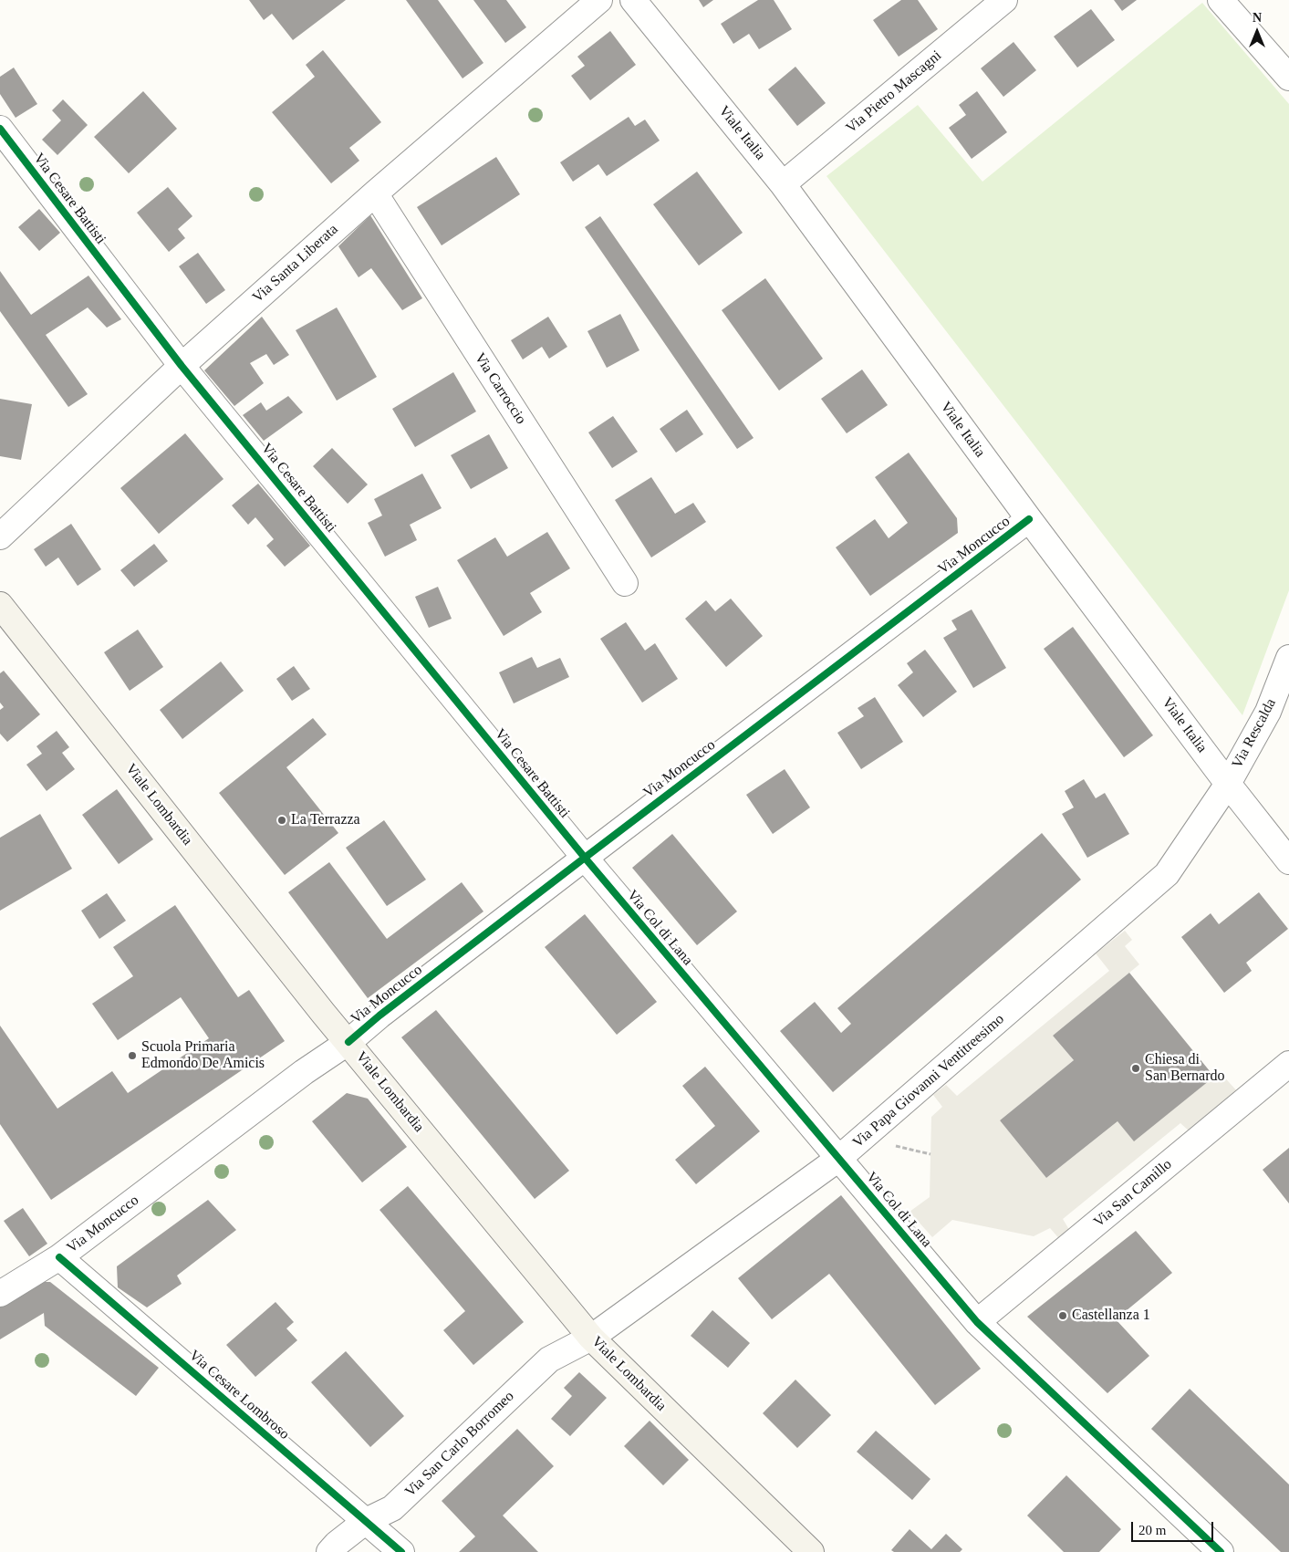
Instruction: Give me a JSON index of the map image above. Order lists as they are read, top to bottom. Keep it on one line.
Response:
{"streets":{"street":["Via Pietro Mascagni","Viale Italia","Via Cesare Battisti","Via Santa Liberata","Via Carroccio","Via Moncucco","Via Rescalda","Viale Lombardia","Via Col di Lana","Via Papa Giovanni Ventitreesimo","Via San Camillo","Via Cesare Lombroso","Via San Carlo Borromeo"]},"crossings":[["Via Pietro Mascagni","Viale Italia"],["Viale Italia","Via Moncucco"],["Viale Italia","Via Rescalda"],["Viale Italia","Via Papa Giovanni Ventitreesimo"],["Via Cesare Battisti","Via Santa Liberata"],["Via Cesare Battisti","Via Moncucco"],["Via Cesare Battisti","Via Col di Lana"],["Via Santa Liberata","Via Carroccio"],["Via Moncucco","Viale Lombardia"],["Via Moncucco","Via Col di Lana"],["Via Moncucco","Via Cesare Lombroso"],["Via Rescalda","Via Papa Giovanni Ventitreesimo"],["Viale Lombardia","Via Papa Giovanni Ventitreesimo"],["Viale Lombardia","Via San Carlo Borromeo"],["Via Col di Lana","Via Papa Giovanni Ventitreesimo"],["Via Col di Lana","Via San Camillo"],["Via Papa Giovanni Ventitreesimo","Via San Carlo Borromeo"],["Via Cesare Lombroso","Via San Carlo Borromeo"]],"places":["La Terrazza","Scuola Primaria Edmondo De Amicis","Chiesa di San Bernardo","Castellanza 1"],"scale_bar":"20 m","north":"top"}
